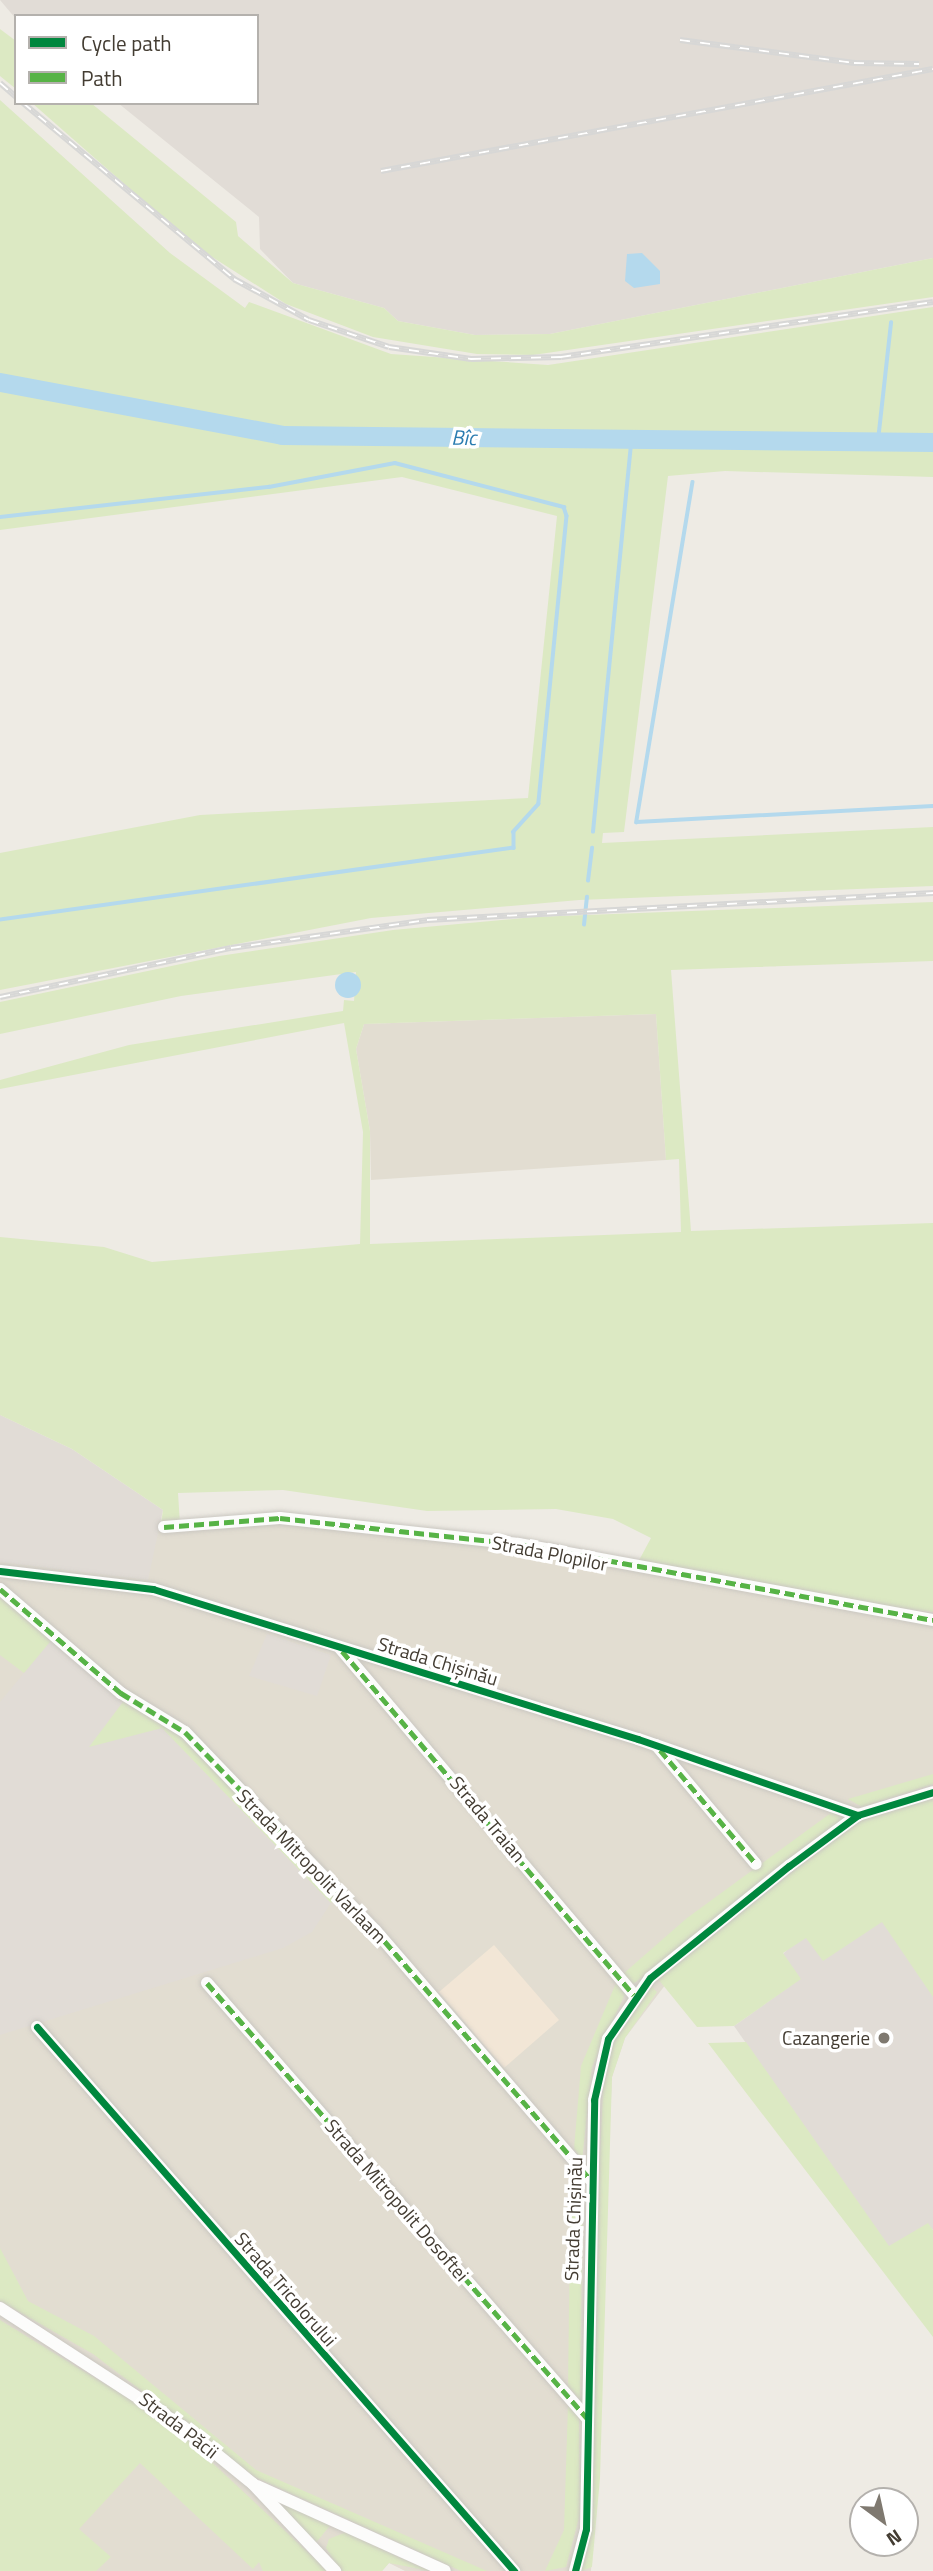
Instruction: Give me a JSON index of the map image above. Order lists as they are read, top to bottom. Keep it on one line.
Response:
{"streets":{"street":["Strada Plopilor","Strada Chișinău","Strada Traian","Strada Mitropolit Varlaam","Strada Mitropolit Dosoftei","Strada Tricolorului","Strada Păcii"]},"crossings":[["Strada Chișinău","Strada Traian"],["Strada Chișinău","Strada Mitropolit Varlaam"],["Strada Chișinău","Strada Mitropolit Dosoftei"]],"water":["Bîc"],"places":["Cazangerie"],"legend":["Cycle path","Path"],"north":"bottom right"}
